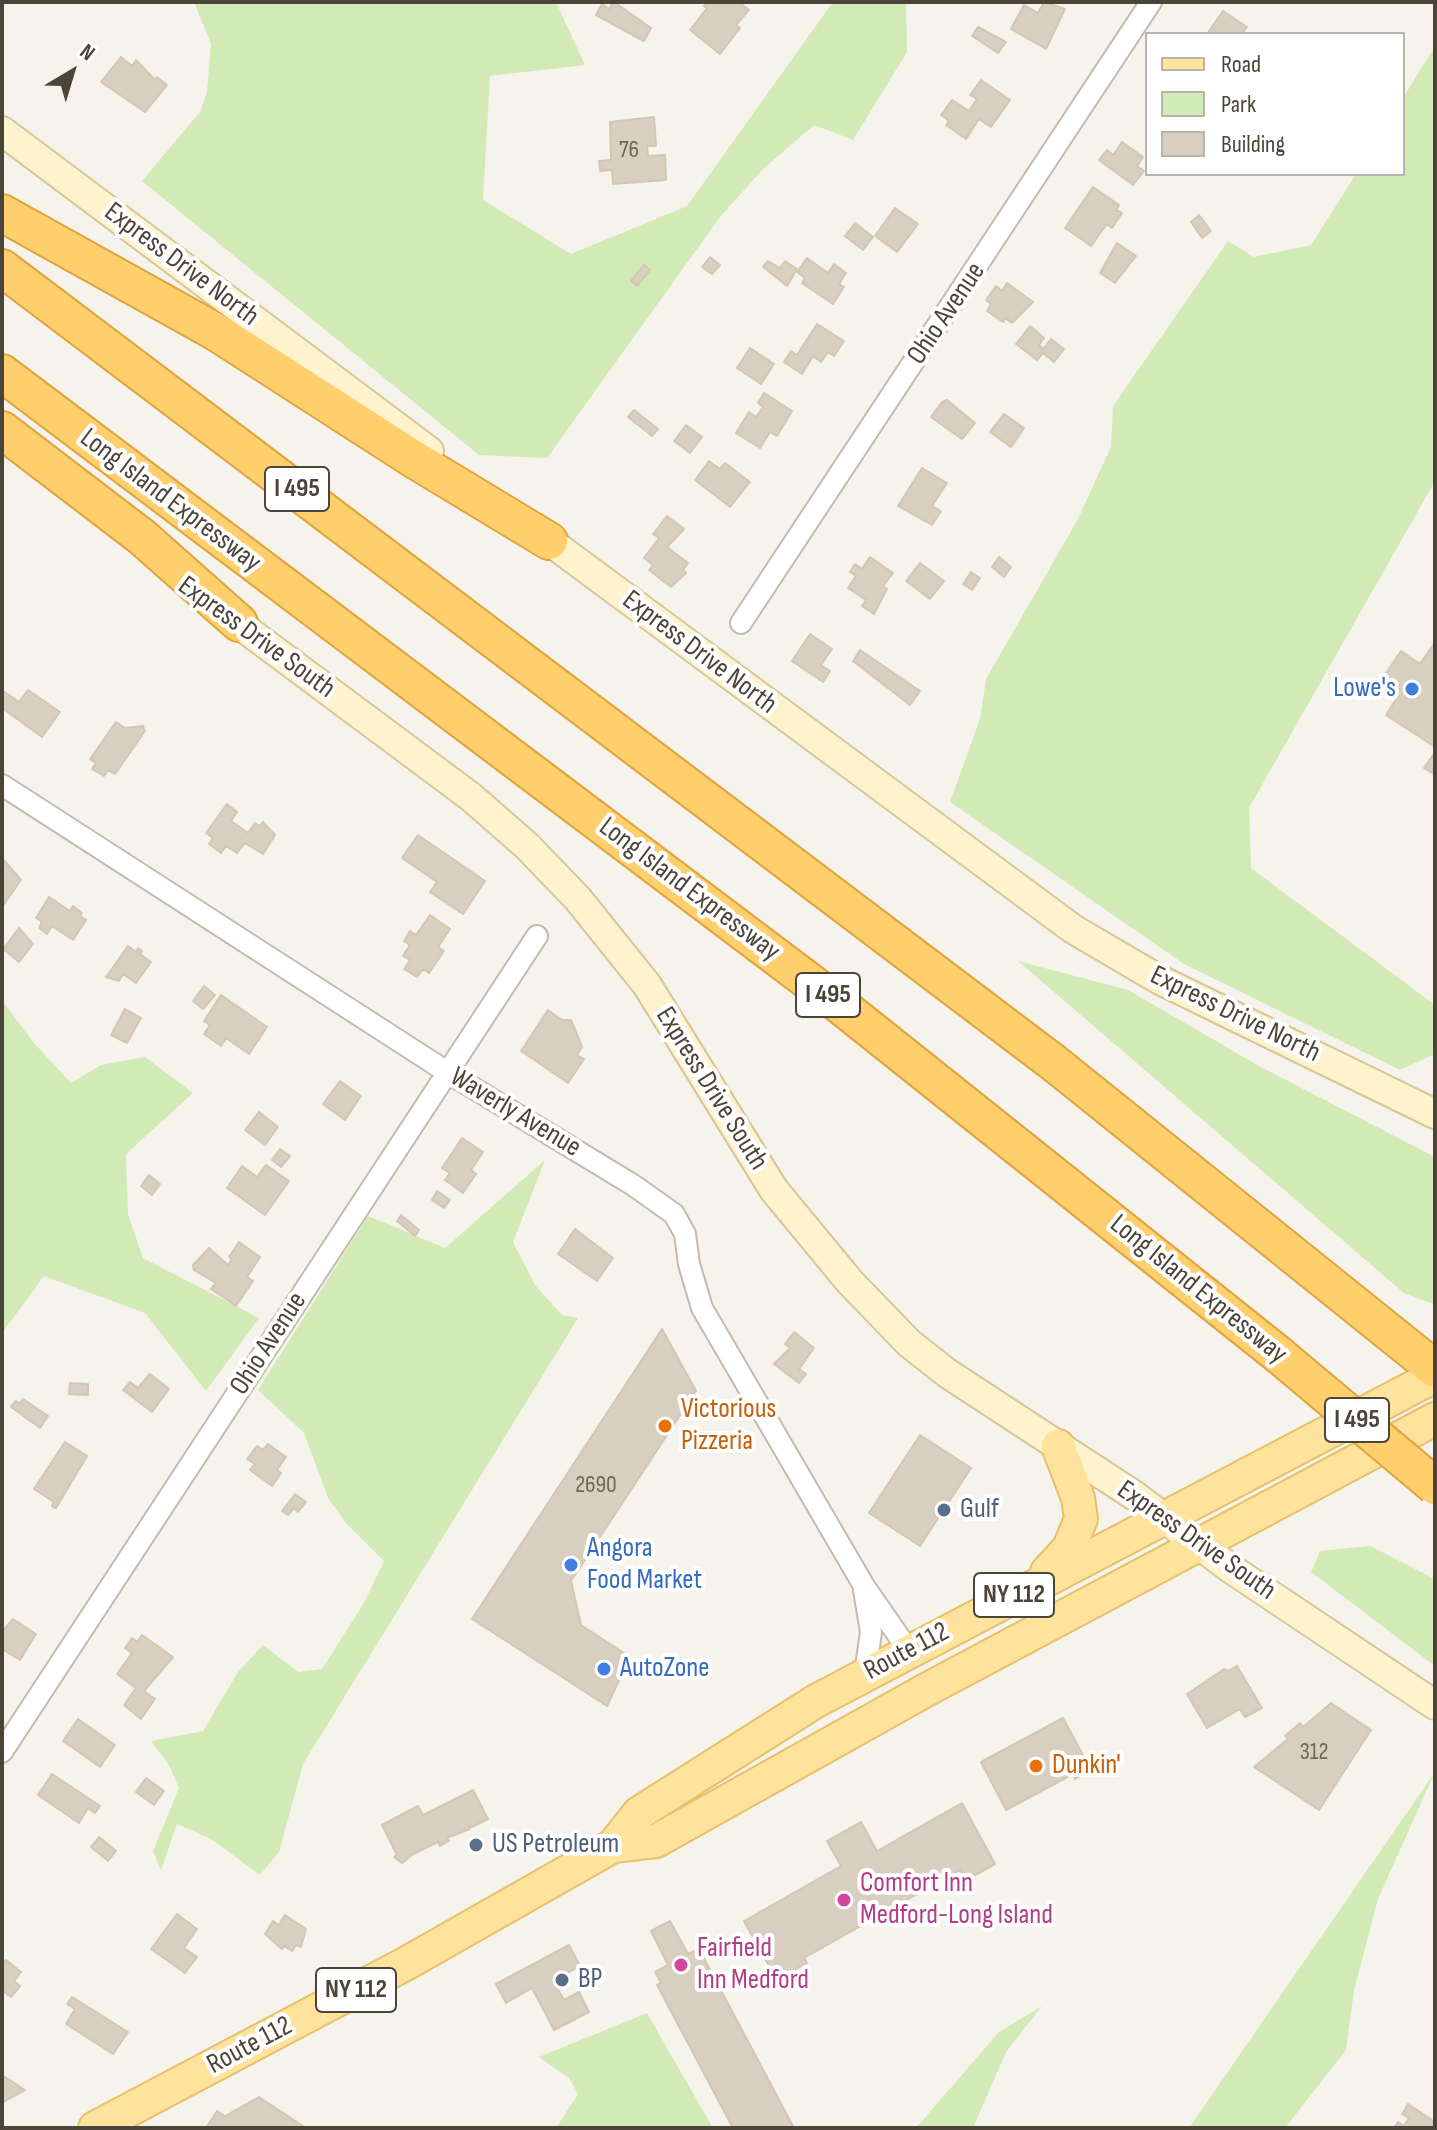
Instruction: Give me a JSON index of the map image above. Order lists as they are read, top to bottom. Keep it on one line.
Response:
{"streets":{"highway":["I 495","Long Island Expressway"],"main road":["Express Drive North","Express Drive South","NY 112","Route 112"],"street":["Ohio Avenue","Waverly Avenue"]},"crossings":[["Ohio Avenue","Waverly Avenue"],["Express Drive South","Route 112"],["Waverly Avenue","Route 112"]],"places":["Lowe's","Victorious Pizzeria","Gulf","Angora Food Market","AutoZone","Dunkin'","US Petroleum","Comfort Inn Medford-Long Island","Fairfield Inn Medford","BP"],"house_numbers":["76","2690","312"],"legend":["Road","Park","Building"],"north":"top right"}
